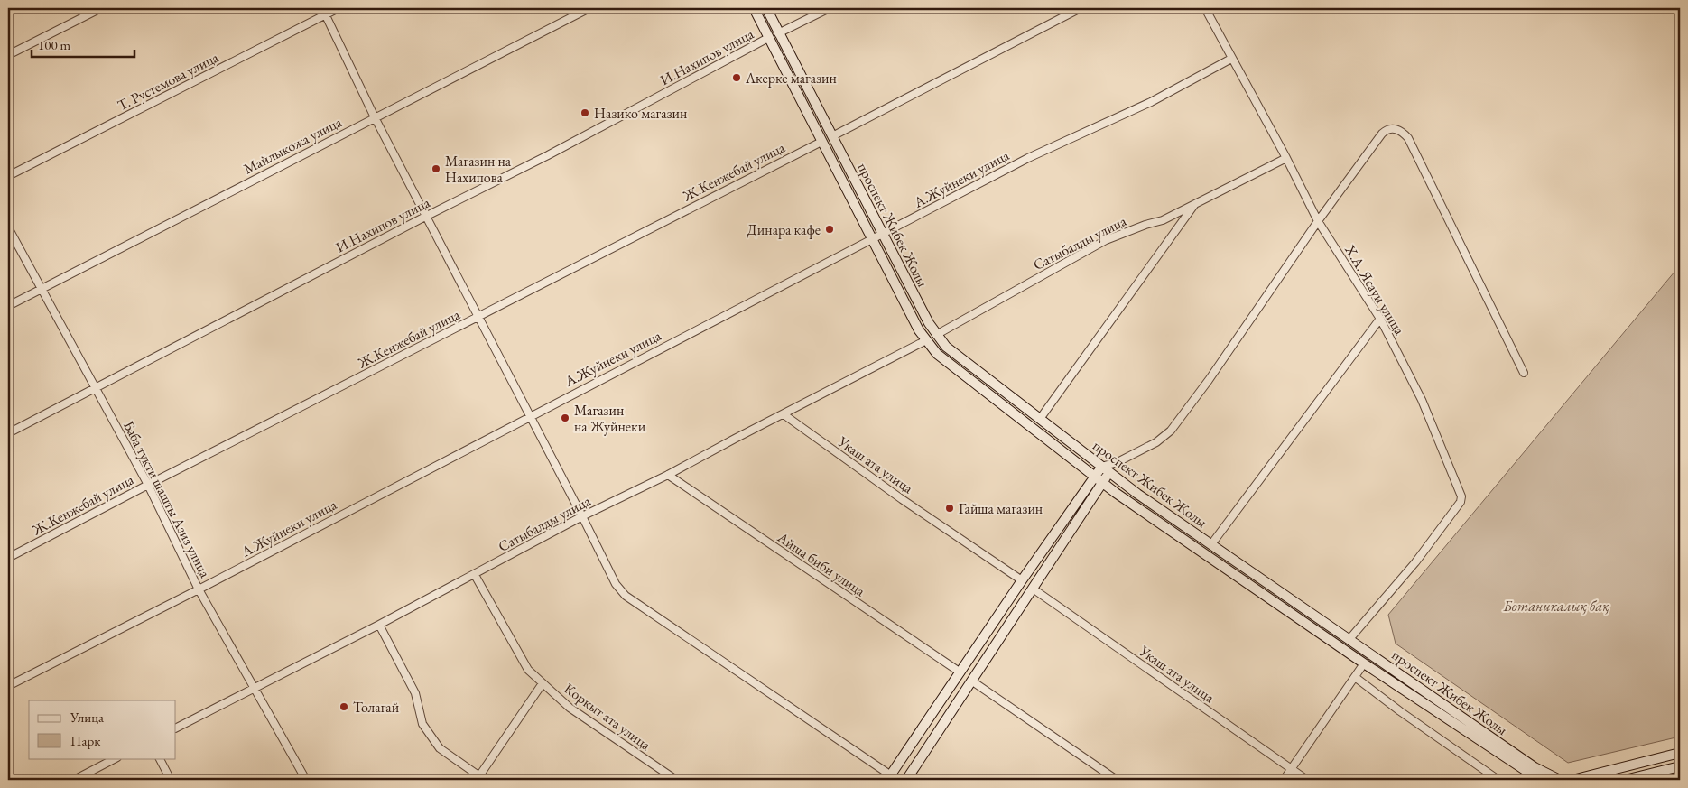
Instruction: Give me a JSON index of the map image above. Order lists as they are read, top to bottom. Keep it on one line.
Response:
{"streets":{"street":["И.Нахипов улица","Т. Рустемова улица","Майлыкожа улица","Ж.Кенжебай улица","А.Жуйнеки улица","проспект Жибек Жолы","Сатыбалды улица","Х.А. Ясауи улица","Укаш ата улица","Баба тукти шашты Азиз улица","Айша биби улица","Коркыт ата улица"]},"crossings":[["И.Нахипов улица","проспект Жибек Жолы"],["И.Нахипов улица","Баба тукти шашты Азиз улица"],["Майлыкожа улица","Баба тукти шашты Азиз улица"],["Ж.Кенжебай улица","проспект Жибек Жолы"],["Ж.Кенжебай улица","Баба тукти шашты Азиз улица"],["А.Жуйнеки улица","проспект Жибек Жолы"],["А.Жуйнеки улица","Х.А. Ясауи улица"],["А.Жуйнеки улица","Баба тукти шашты Азиз улица"],["проспект Жибек Жолы","Сатыбалды улица"],["проспект Жибек Жолы","Х.А. Ясауи улица"],["Сатыбалды улица","Х.А. Ясауи улица"],["Сатыбалды улица","Укаш ата улица"],["Сатыбалды улица","Баба тукти шашты Азиз улица"],["Сатыбалды улица","Айша биби улица"],["Сатыбалды улица","Коркыт ата улица"]],"parks":["Ботаникалық бақ"],"places":["Акерке магазин","Назико магазин","Магазин на Нахипова","Динара кафе","Магазин на Жуйнеки","Гайша магазин","Толагай"],"legend":["Улица","Парк"],"scale_bar":"100 m"}
